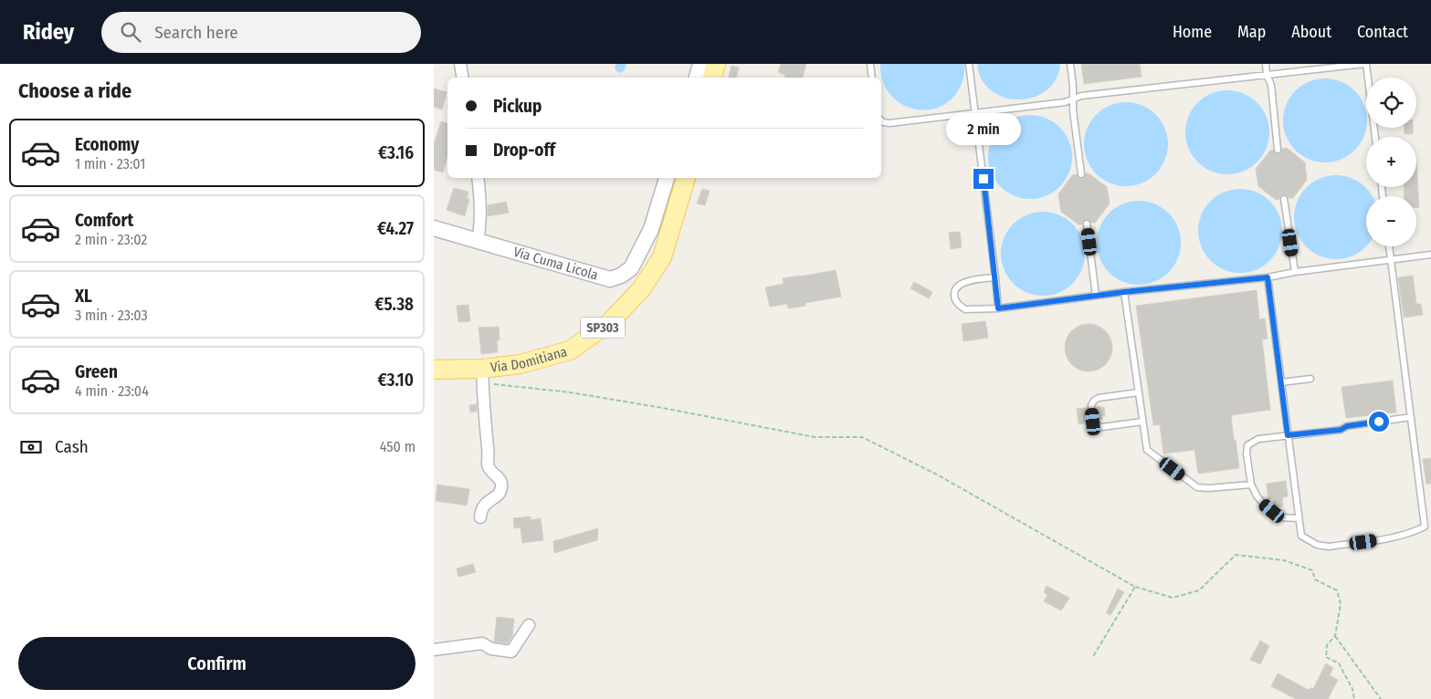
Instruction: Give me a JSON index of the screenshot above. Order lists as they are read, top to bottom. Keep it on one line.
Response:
{"streets":{"main road":["SP303","Via Domitiana"],"street":["Via Cuma Licola"]},"page":{"header":"Ridey","search":"Search here","nav":["Home","Map","About","Contact"],"heading":"Choose a ride","map_buttons":["+","−"],"banner":["Pickup","Drop-off"],"bubble":"2 min","list":[{"name":"Economy","note":"1 min · 23:01","value":"€3.16"},{"name":"Comfort","note":"2 min · 23:02","value":"€4.27"},{"name":"XL","note":"3 min · 23:03","value":"€5.38"},{"name":"Green","note":"4 min · 23:04","value":"€3.10"}],"pay":["Cash","450 m"],"buttons":"Confirm"}}
